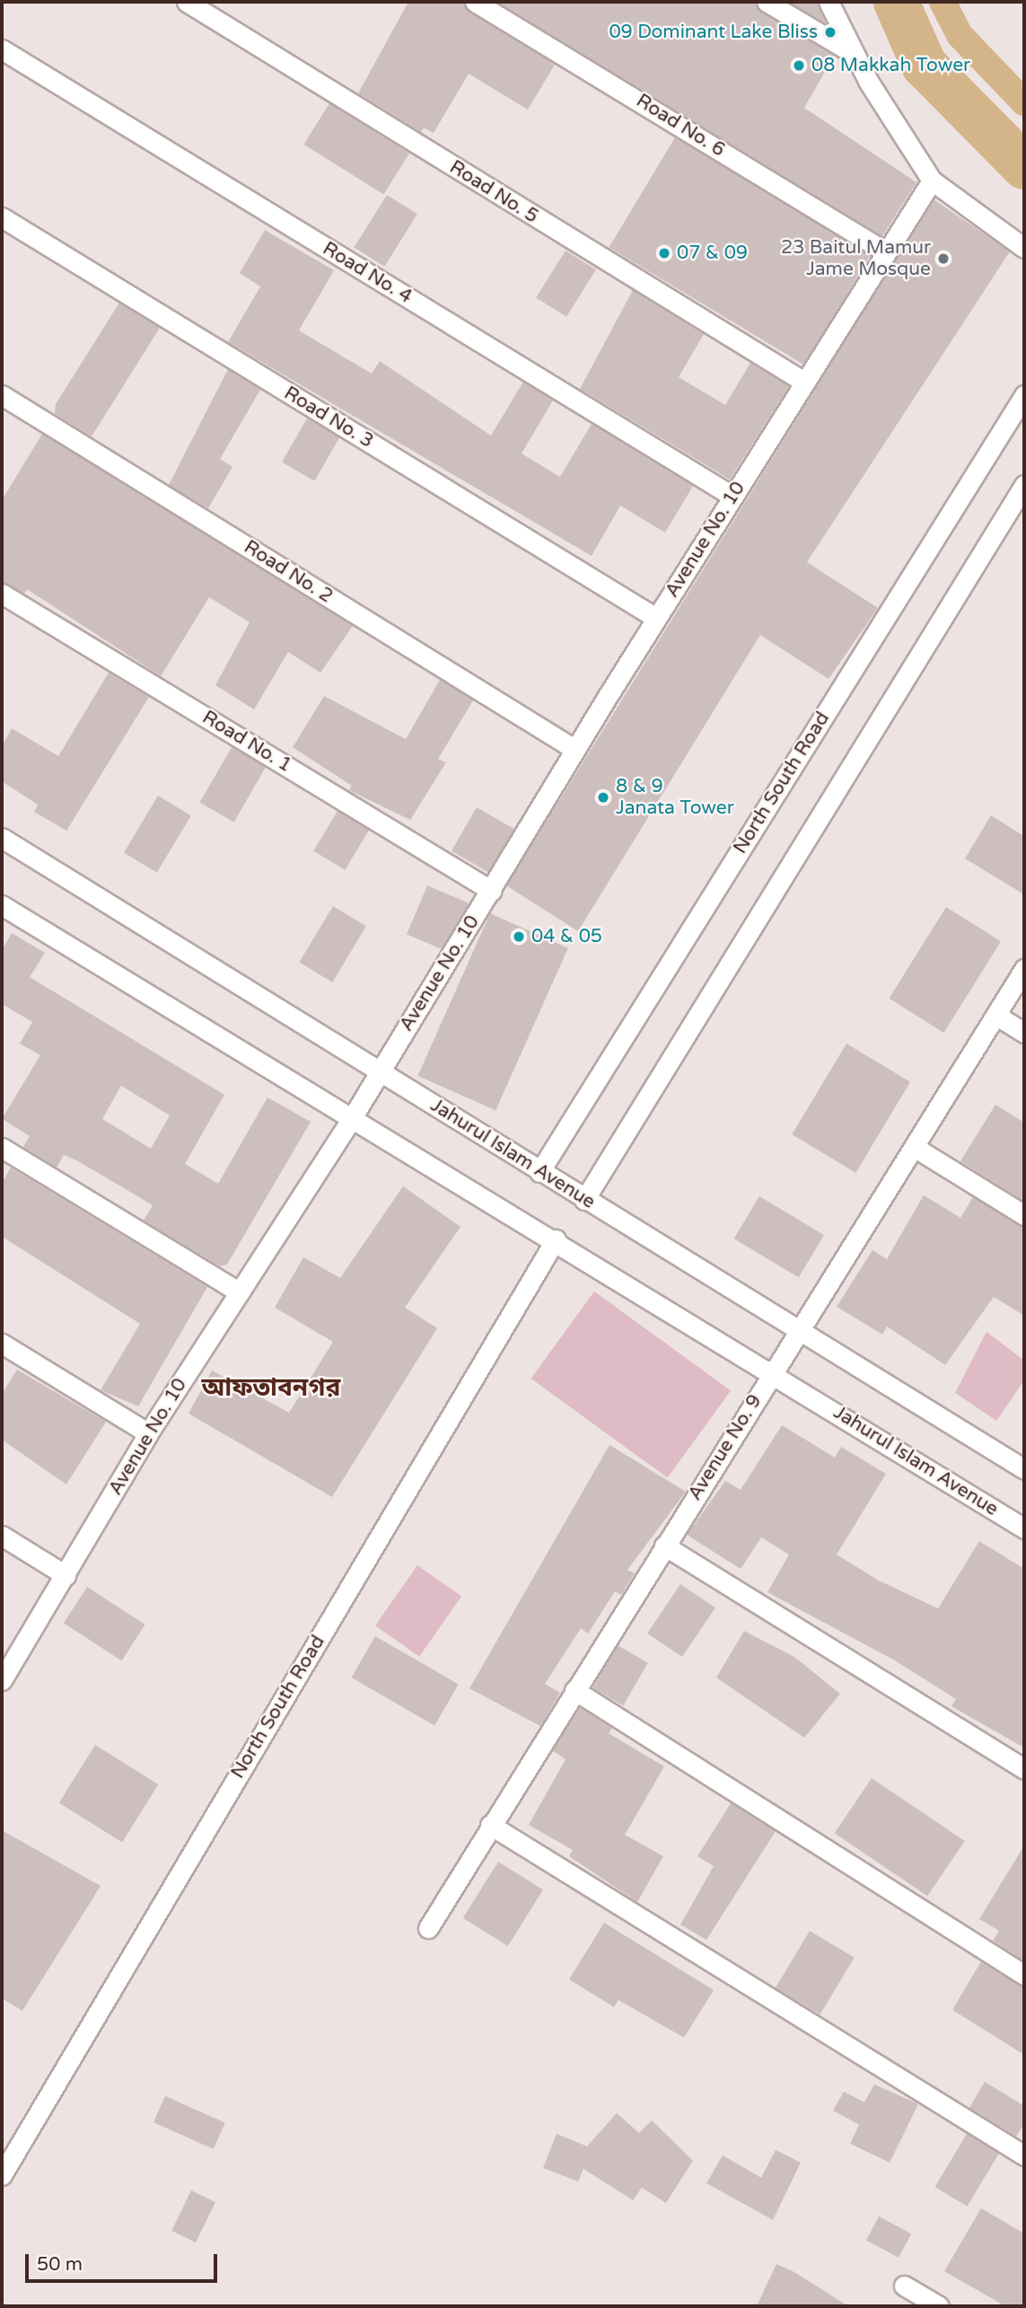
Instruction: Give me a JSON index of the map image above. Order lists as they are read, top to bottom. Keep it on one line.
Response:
{"streets":{"street":["Road No. 6","Road No. 5","Road No. 4","Road No. 3","Avenue No. 10","Road No. 2","Road No. 1","North South Road","Jahurul Islam Avenue","Avenue No. 9"]},"crossings":[["Road No. 6","Avenue No. 10"],["Road No. 5","Avenue No. 10"],["Road No. 4","Avenue No. 10"],["Road No. 3","Avenue No. 10"],["Avenue No. 10","Road No. 2"],["Avenue No. 10","Road No. 1"],["Avenue No. 10","Jahurul Islam Avenue"],["North South Road","Jahurul Islam Avenue"],["Jahurul Islam Avenue","Avenue No. 9"]],"districts":["আফতাবনগর"],"places":["09 Dominant Lake Bliss","08 Makkah Tower","07 & 09","23 Baitul Mamur Jame Mosque","8 & 9 Janata Tower","04 & 05"],"scale_bar":"50 m"}
